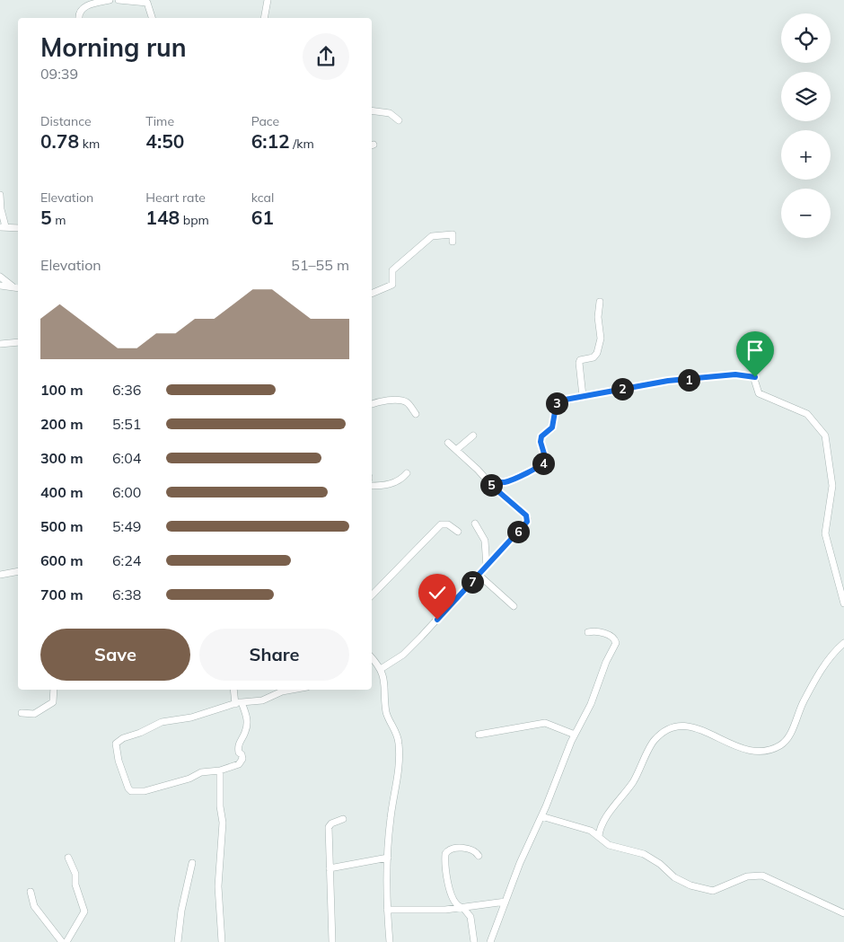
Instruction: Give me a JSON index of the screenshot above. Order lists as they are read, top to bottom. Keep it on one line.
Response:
{"page":{"map_buttons":["+","−"],"heading":["Morning run","09:39"],"stats":[["Distance","0.78 km"],["Time","4:50"],["Pace","6:12 /km"],["Elevation","5 m"],["Heart rate","148 bpm"],["kcal","61"]],"chart":["Elevation","51–55 m"],"pins":["1","2","3","4","5","6","7"],"list":[{"name":"100 m","note":"6:36"},{"name":"200 m","note":"5:51"},{"name":"300 m","note":"6:04"},{"name":"400 m","note":"6:00"},{"name":"500 m","note":"5:49"},{"name":"600 m","note":"6:24"},{"name":"700 m","note":"6:38"}],"buttons":["Save","Share"]}}
